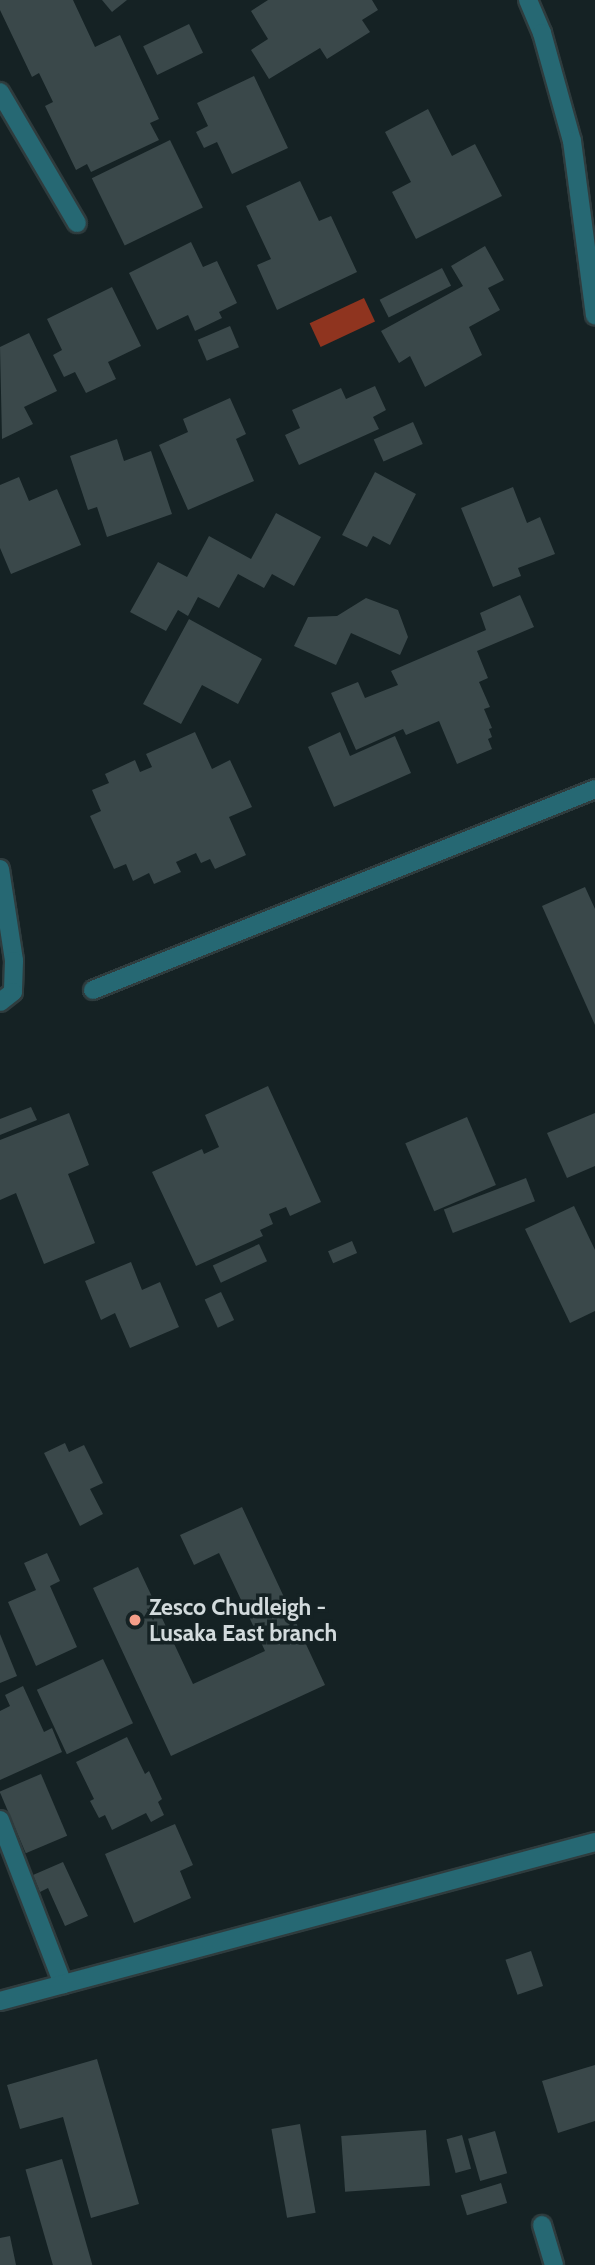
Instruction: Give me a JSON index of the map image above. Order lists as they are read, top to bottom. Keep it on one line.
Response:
{"places":["Zesco Chudleigh - Lusaka East branch"]}
